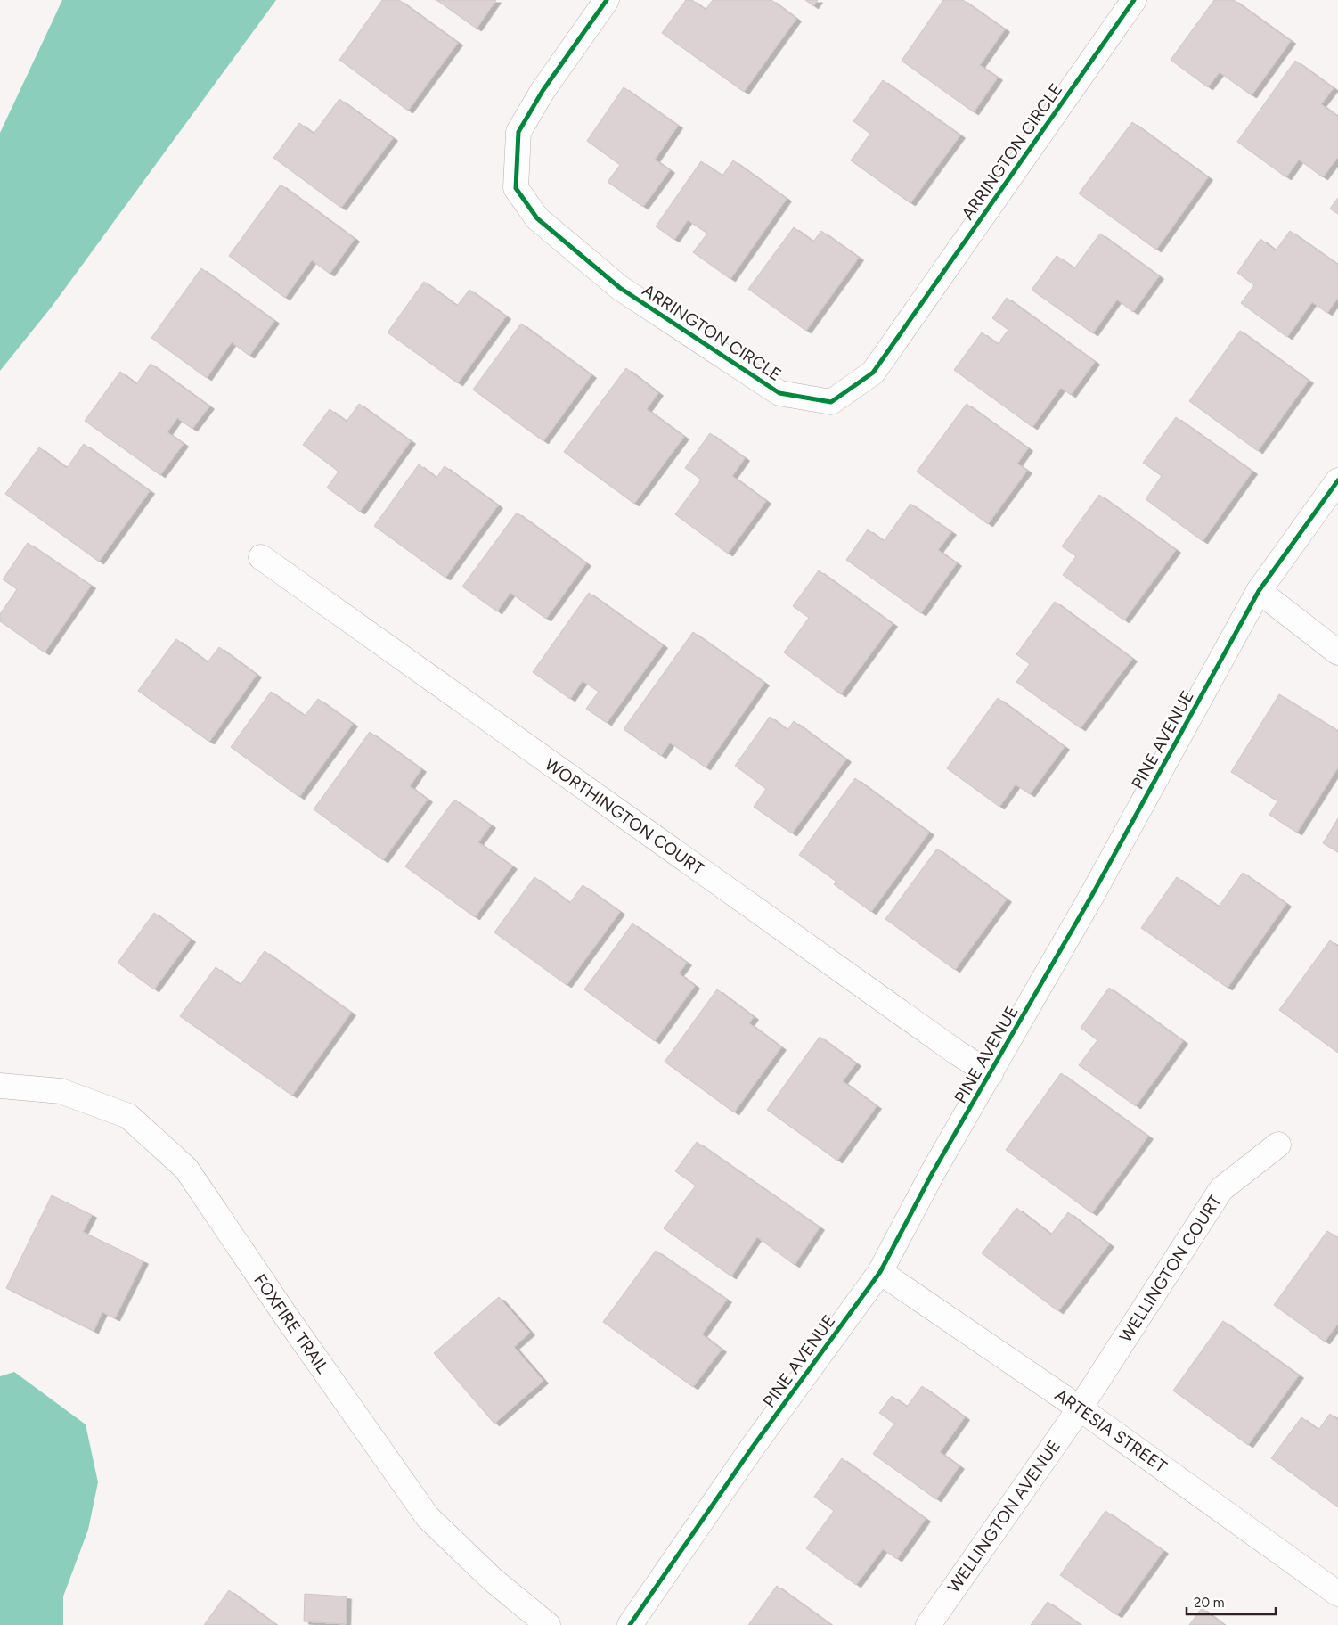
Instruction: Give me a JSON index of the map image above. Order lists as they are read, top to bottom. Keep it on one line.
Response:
{"streets":{"street":["ARRINGTON CIRCLE","PINE AVENUE","WORTHINGTON COURT","WELLINGTON COURT","FOXFIRE TRAIL","ARTESIA STREET","WELLINGTON AVENUE"]},"crossings":[["PINE AVENUE","WORTHINGTON COURT"],["PINE AVENUE","ARTESIA STREET"],["WELLINGTON COURT","ARTESIA STREET"],["WELLINGTON COURT","WELLINGTON AVENUE"],["ARTESIA STREET","WELLINGTON AVENUE"]],"scale_bar":"20 m"}
